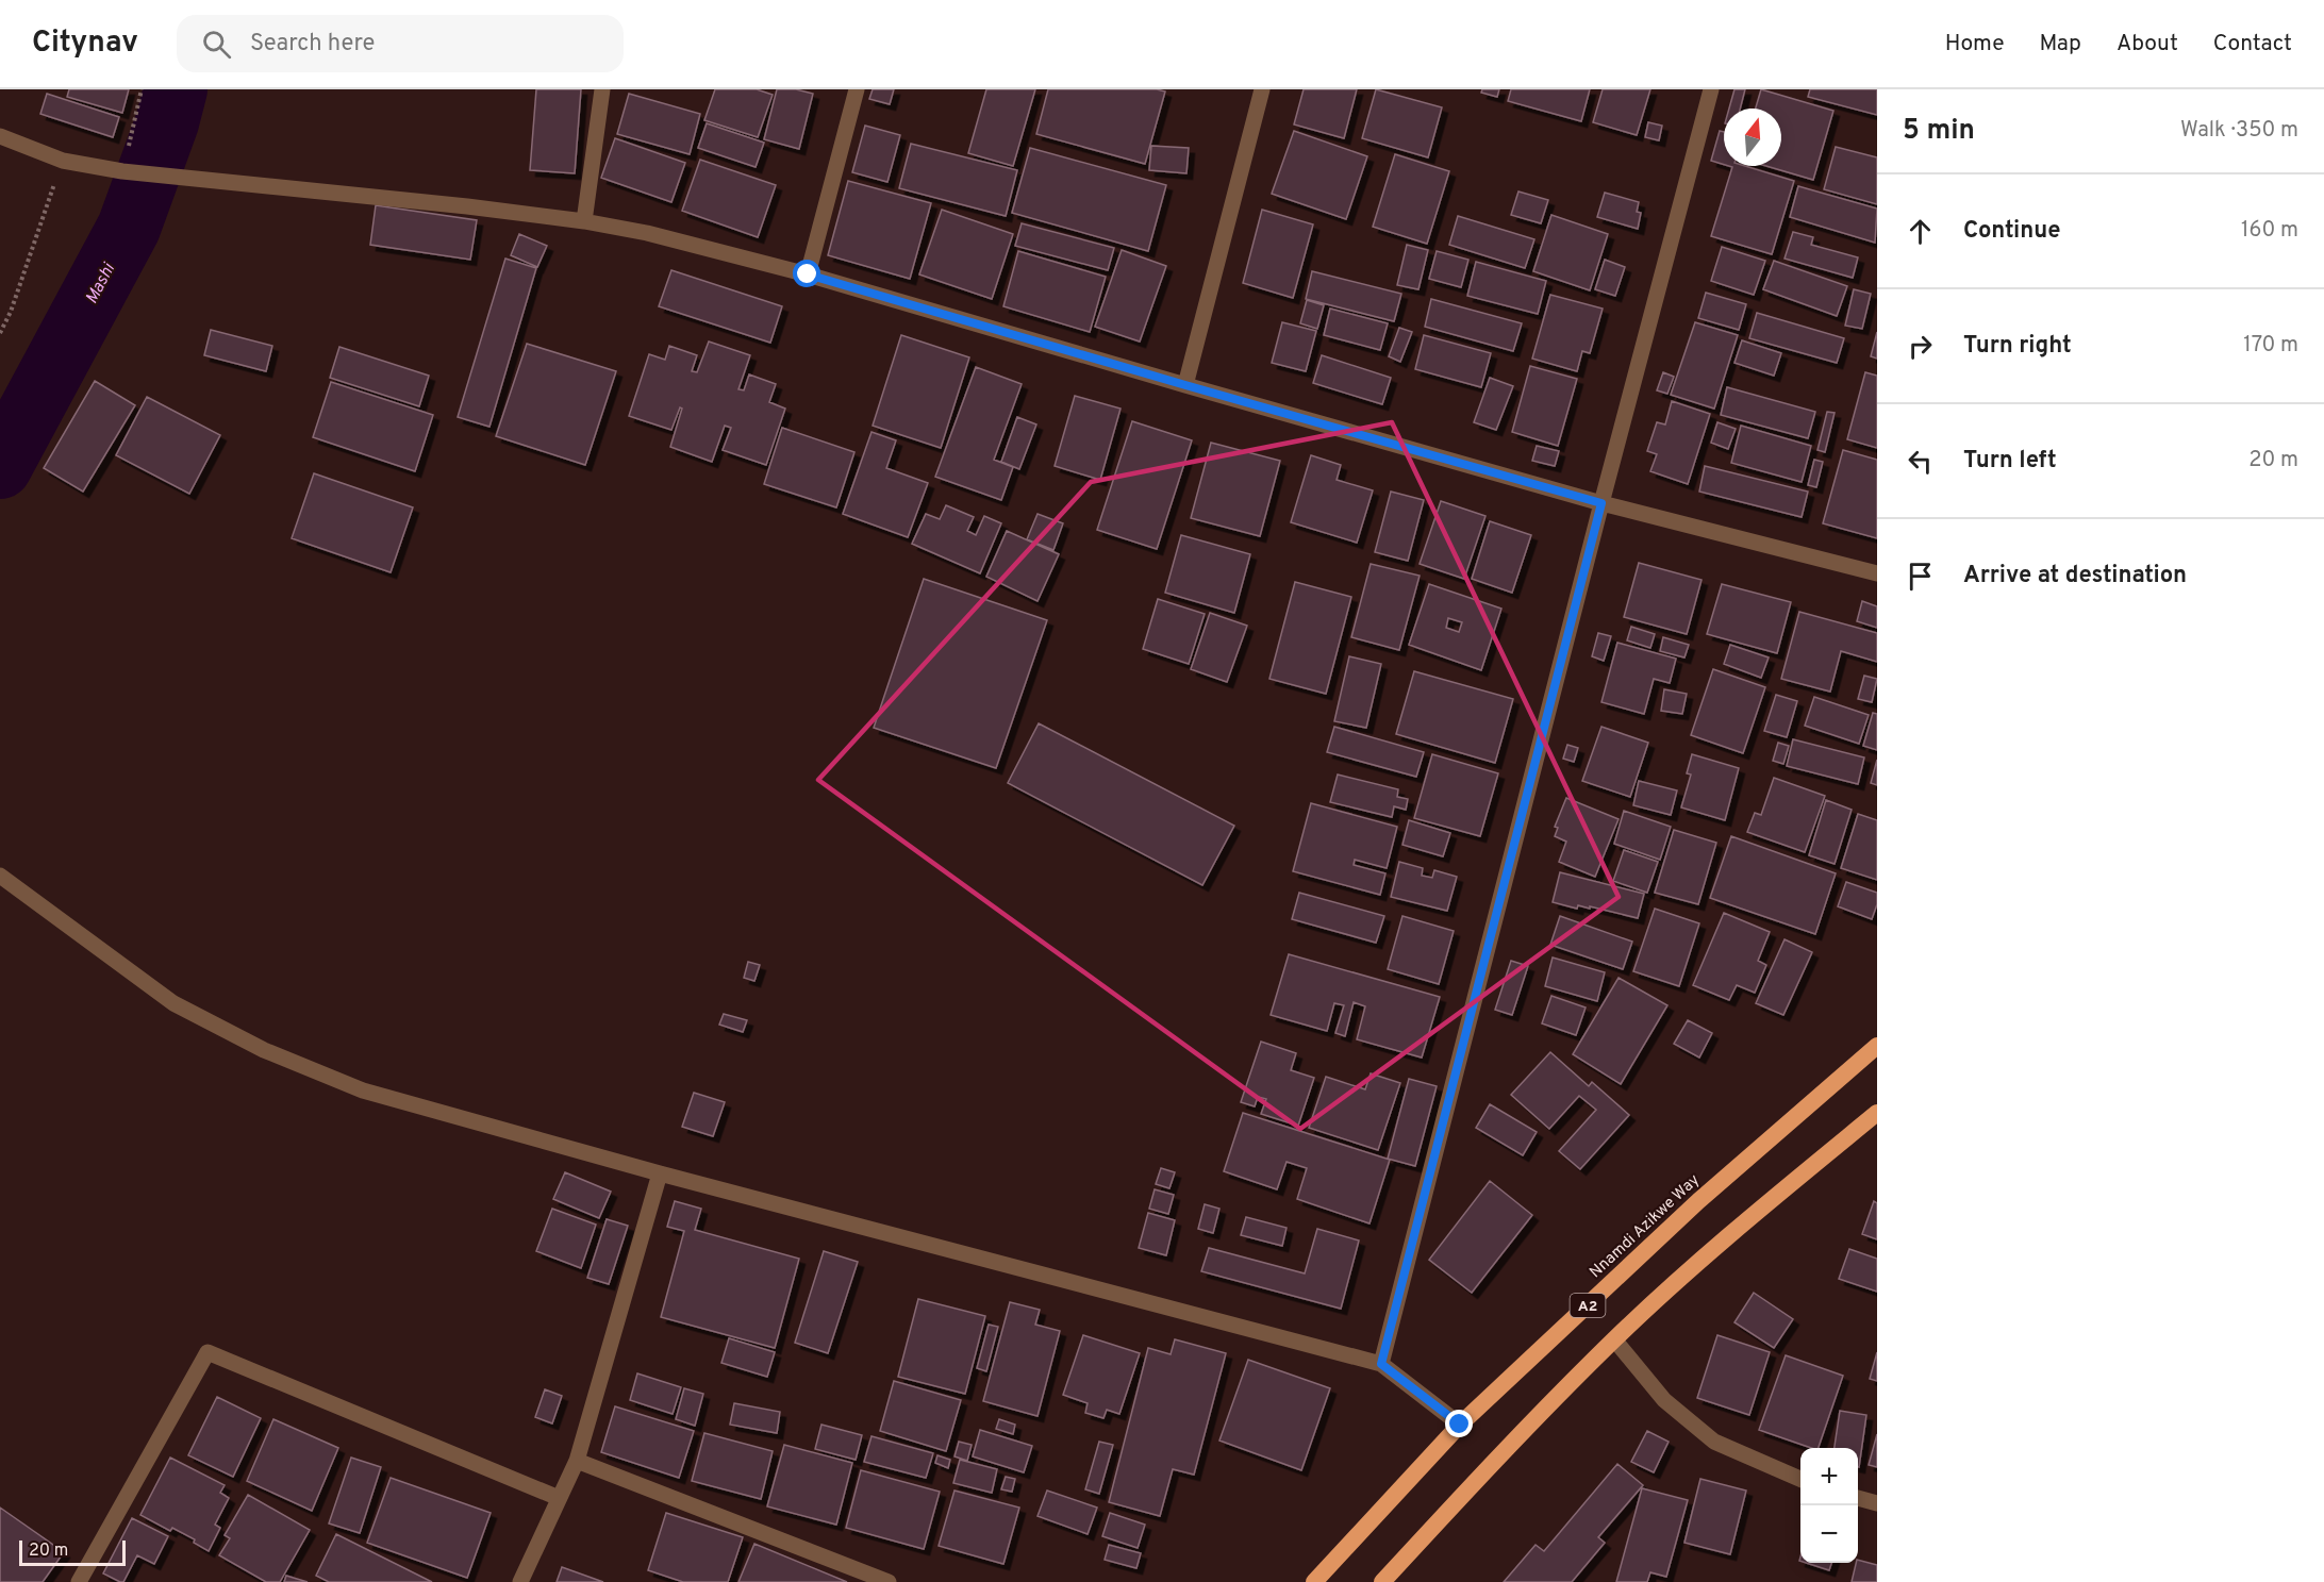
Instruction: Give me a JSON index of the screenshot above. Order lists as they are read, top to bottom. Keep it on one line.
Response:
{"streets":{"highway":["Nnamdi Azikwe Way","A2"]},"water":["Mashi"],"scale_bar":"20 m","north":"top","page":{"header":"Citynav","search":"Search here","nav":["Home","Map","About","Contact"],"heading":["5 min","Walk · 350 m"],"list":[["Continue","160 m"],["Turn right","170 m"],["Turn left","20 m"],"Arrive at destination"],"map_buttons":["+","−"],"scale":"20 m"}}
